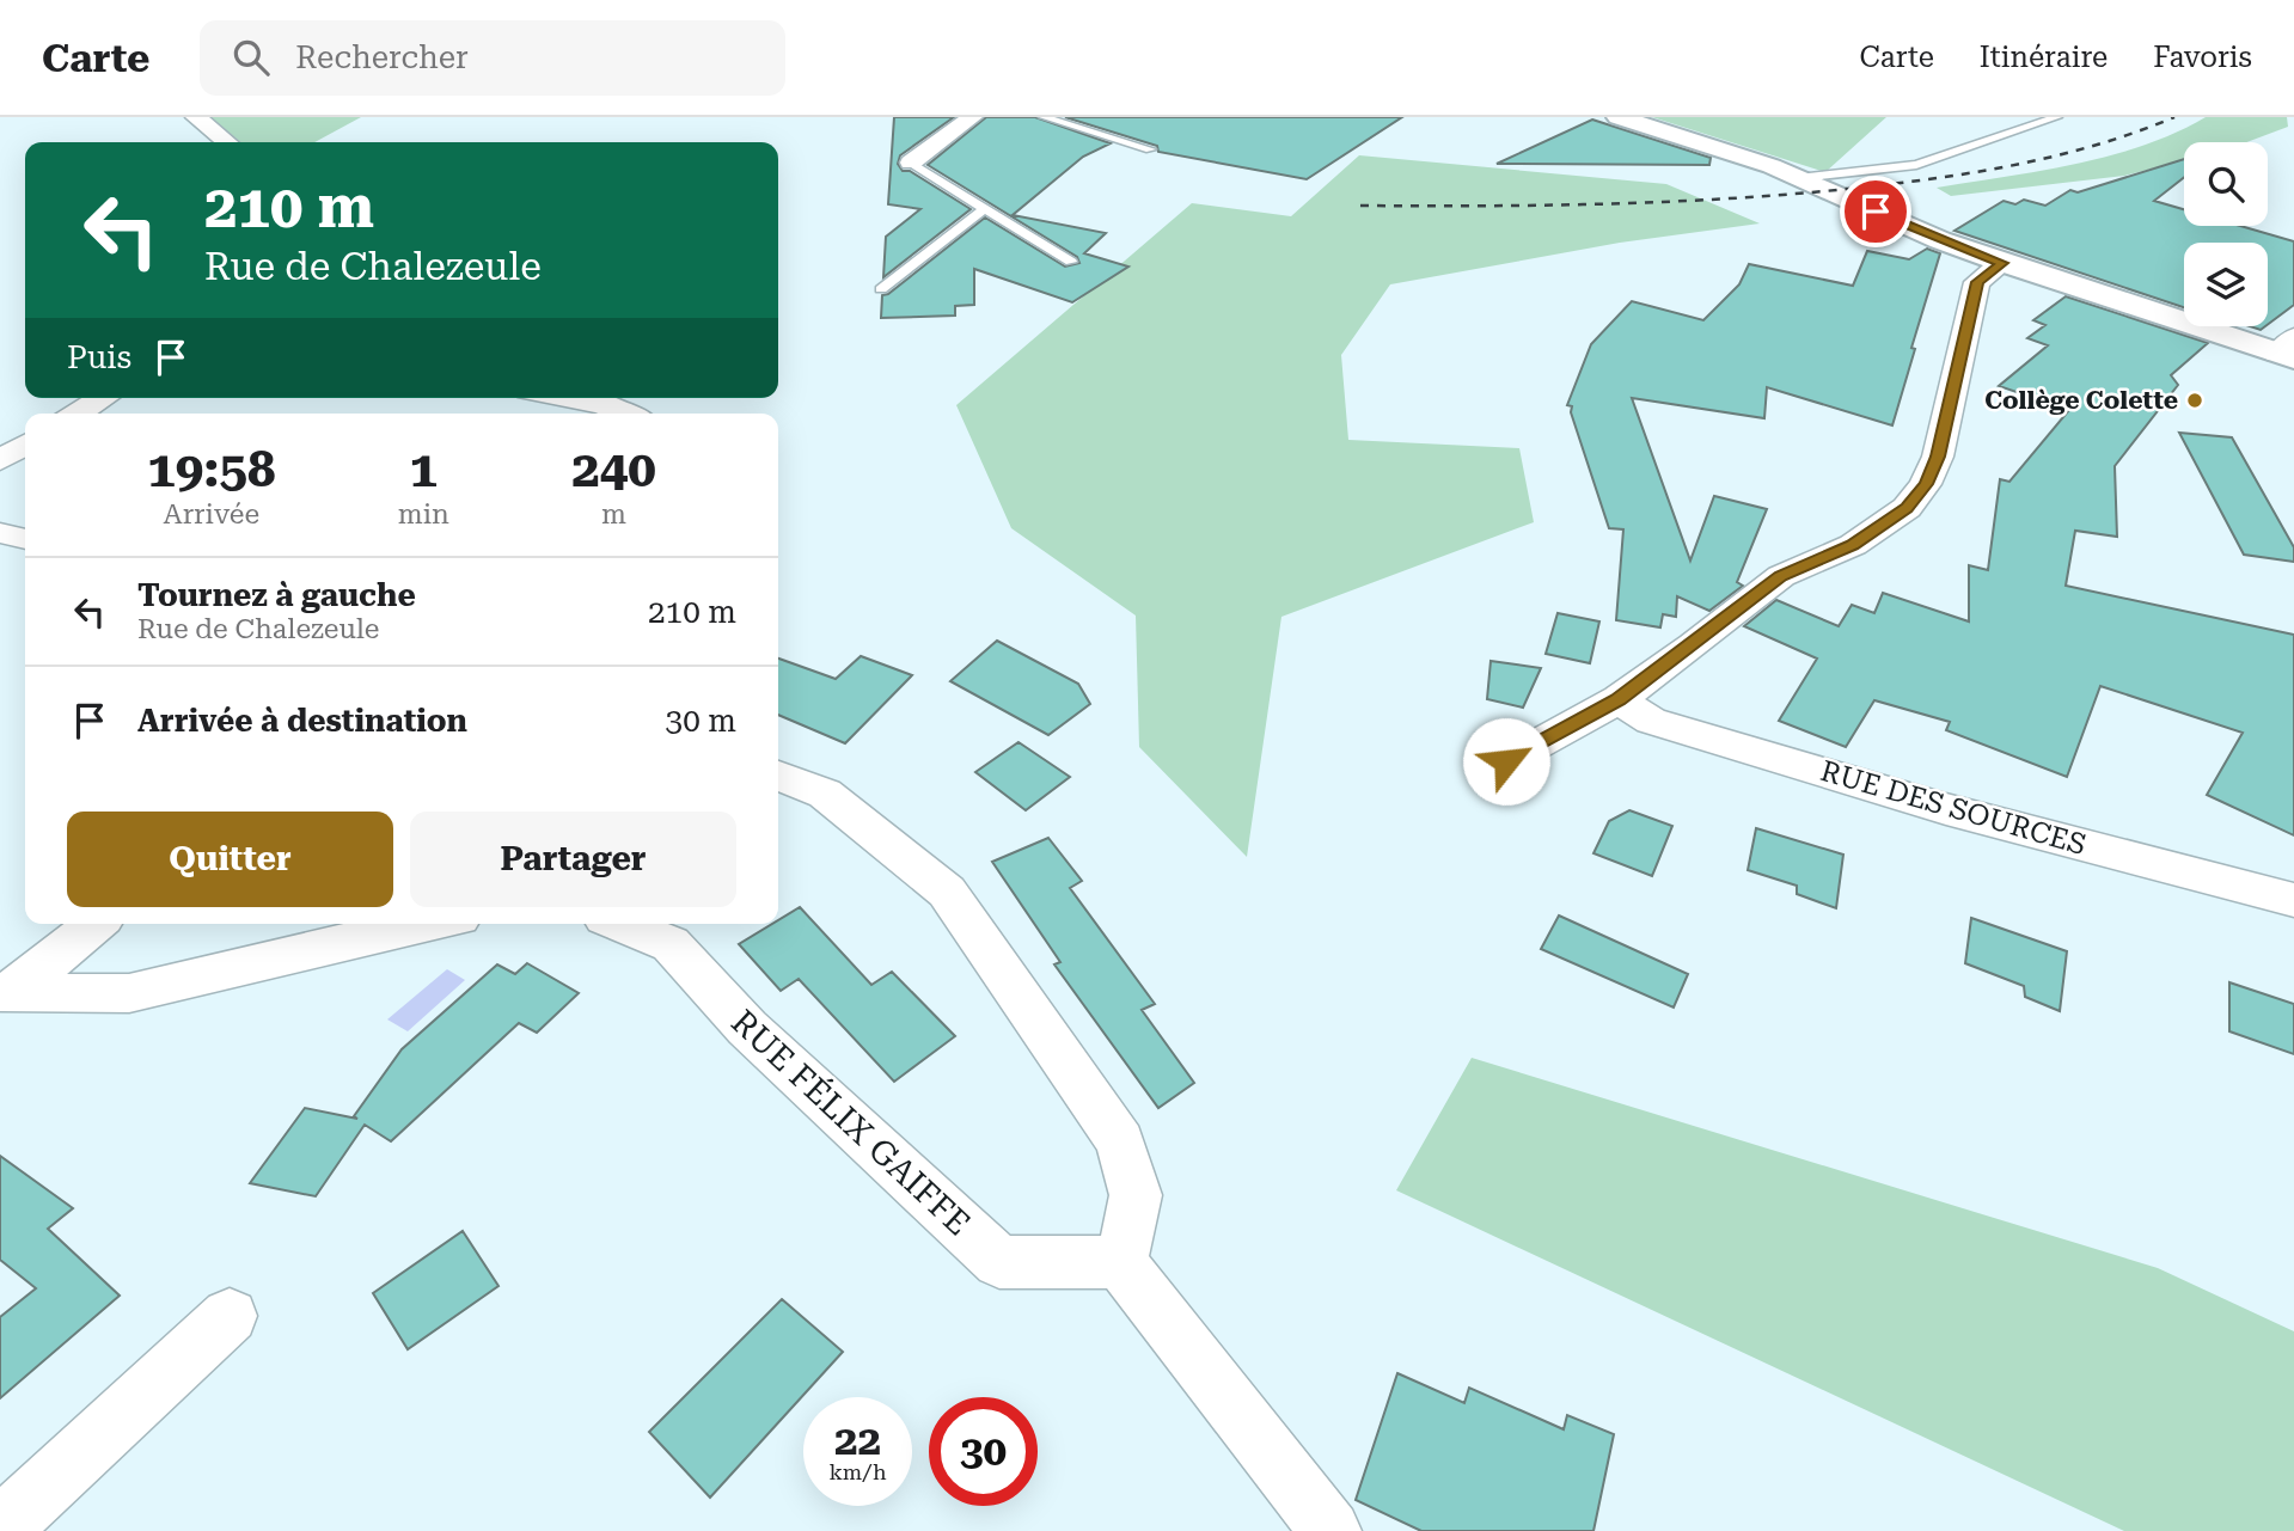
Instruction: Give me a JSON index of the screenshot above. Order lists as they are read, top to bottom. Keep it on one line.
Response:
{"streets":{"street":["RUE DES SOURCES","RUE FÉLIX GAIFFE"]},"places":["Collège Colette"],"page":{"header":"Carte","search":"Rechercher","nav":["Carte","Itinéraire","Favoris"],"turn":["210 m","Rue de Chalezeule"],"then":"Puis","eta":["19:58","Arrivée","1","min","240","m"],"list":[{"name":"Tournez à gauche","note":"Rue de Chalezeule","value":"210 m"},{"name":"Arrivée à destination","value":"30 m"}],"buttons":["Quitter","Partager"],"speed":"22 km/h","limit":"30"}}
